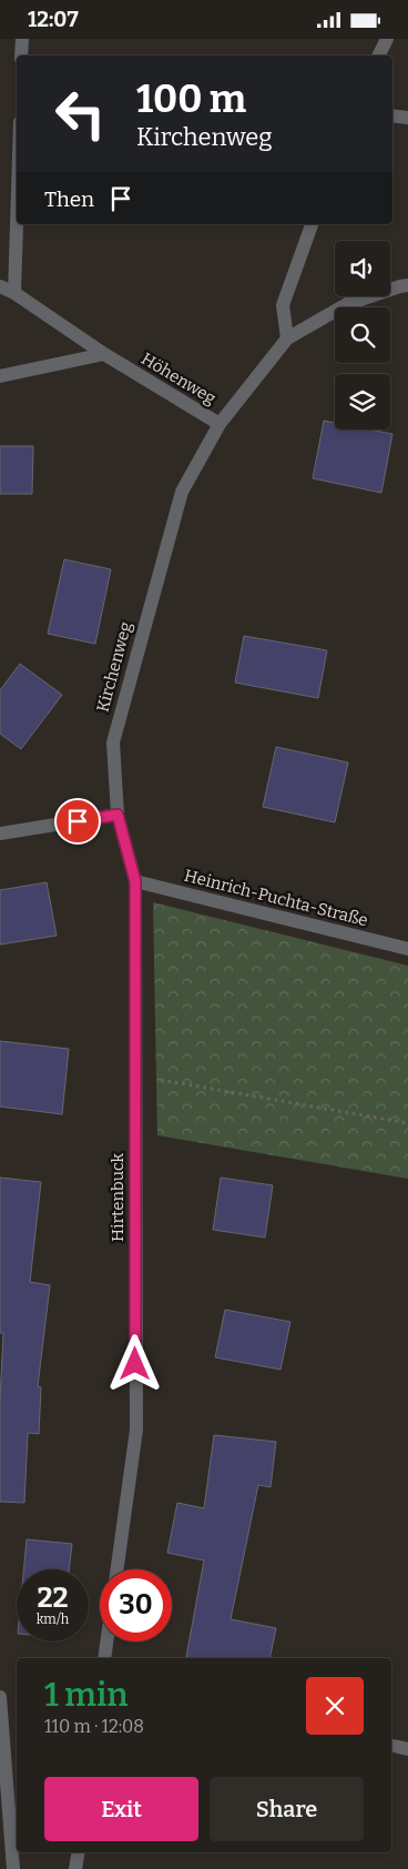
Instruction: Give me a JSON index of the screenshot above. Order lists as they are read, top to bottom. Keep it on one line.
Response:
{"streets":{"street":["Höhenweg","Kirchenweg","Heinrich-Puchta-Straße","Hirtenbuck"]},"crossings":[["Höhenweg","Kirchenweg"],["Kirchenweg","Hirtenbuck"],["Heinrich-Puchta-Straße","Hirtenbuck"]],"page":{"status":"12:07","turn":["100 m","Kirchenweg"],"then":"Then","speed":"22 km/h","limit":"30","heading":["1 min","110 m · 12:08"],"buttons":["Exit","Share"]}}
